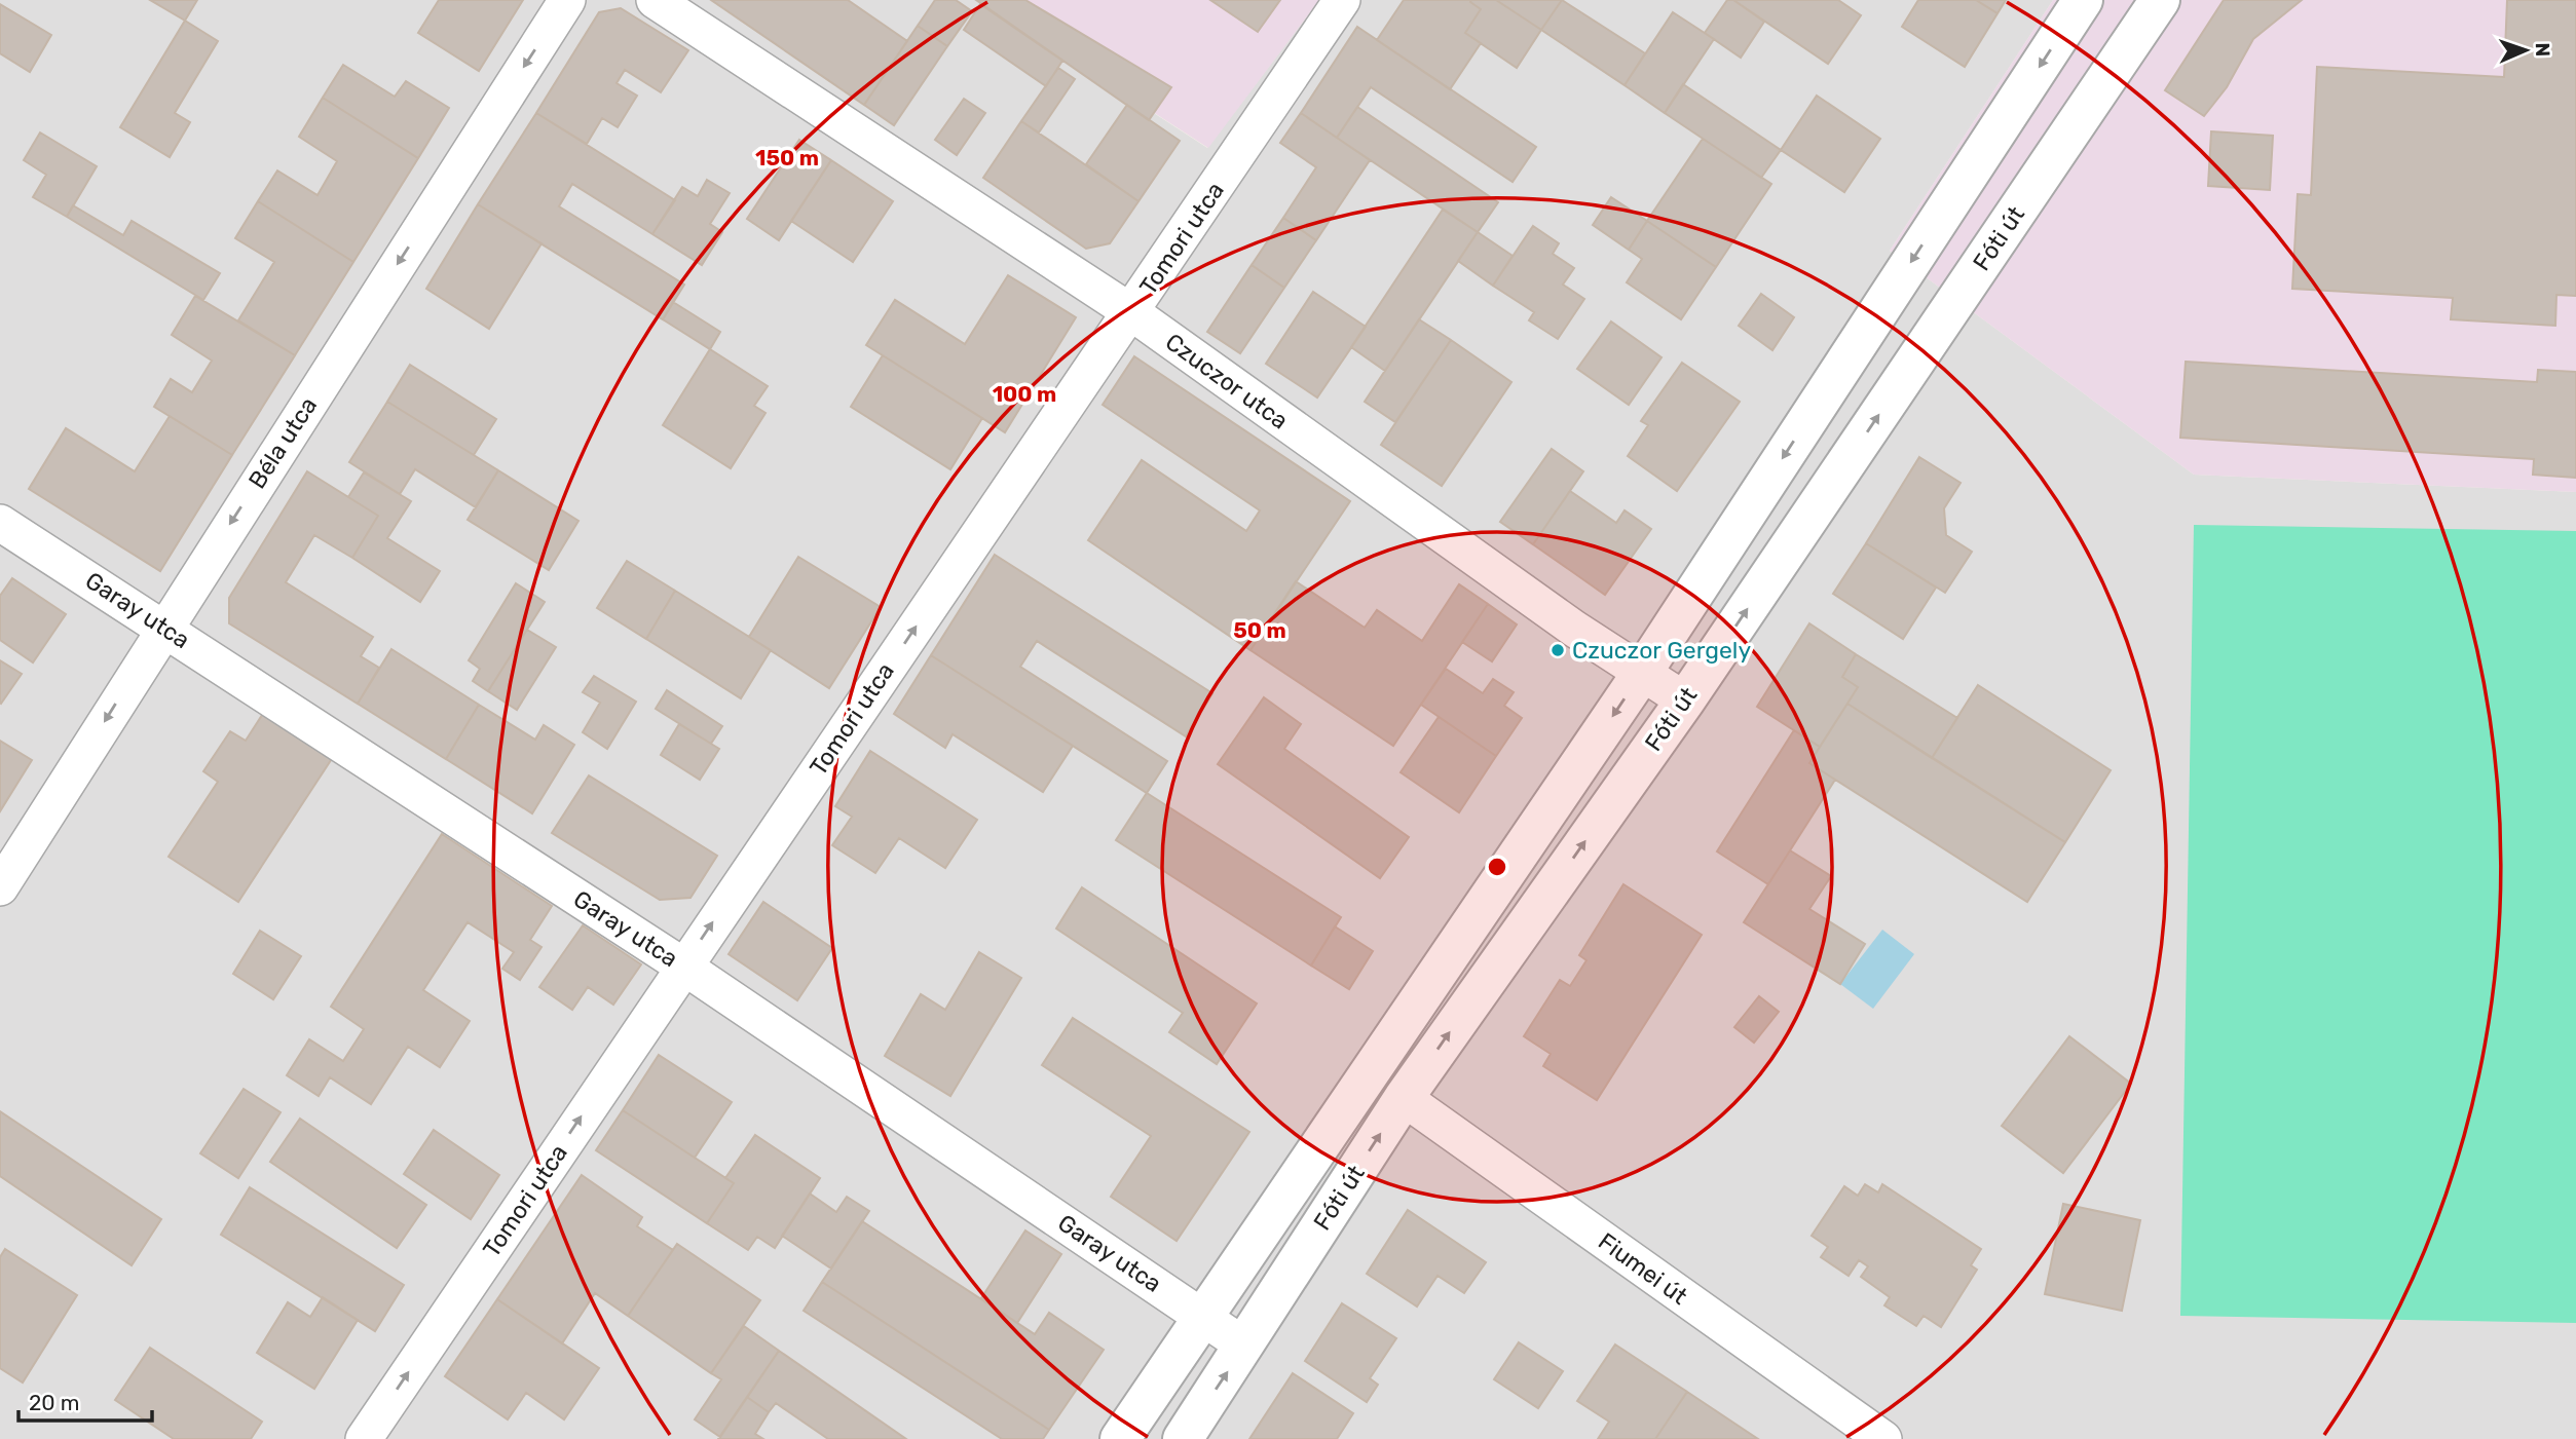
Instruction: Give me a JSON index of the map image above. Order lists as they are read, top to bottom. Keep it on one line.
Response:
{"streets":{"street":["Tomori utca","Fóti út","Czuczor utca","Béla utca","Garay utca","Fiumei út"]},"crossings":[["Tomori utca","Czuczor utca"],["Tomori utca","Garay utca"],["Fóti út","Czuczor utca"],["Fóti út","Garay utca"],["Fóti út","Fiumei út"],["Béla utca","Garay utca"]],"one_way":["Tomori utca","Béla utca"],"places":["Czuczor Gergely"],"scale_bar":"20 m","north":"right","rings":["150 m","100 m","50 m"]}
